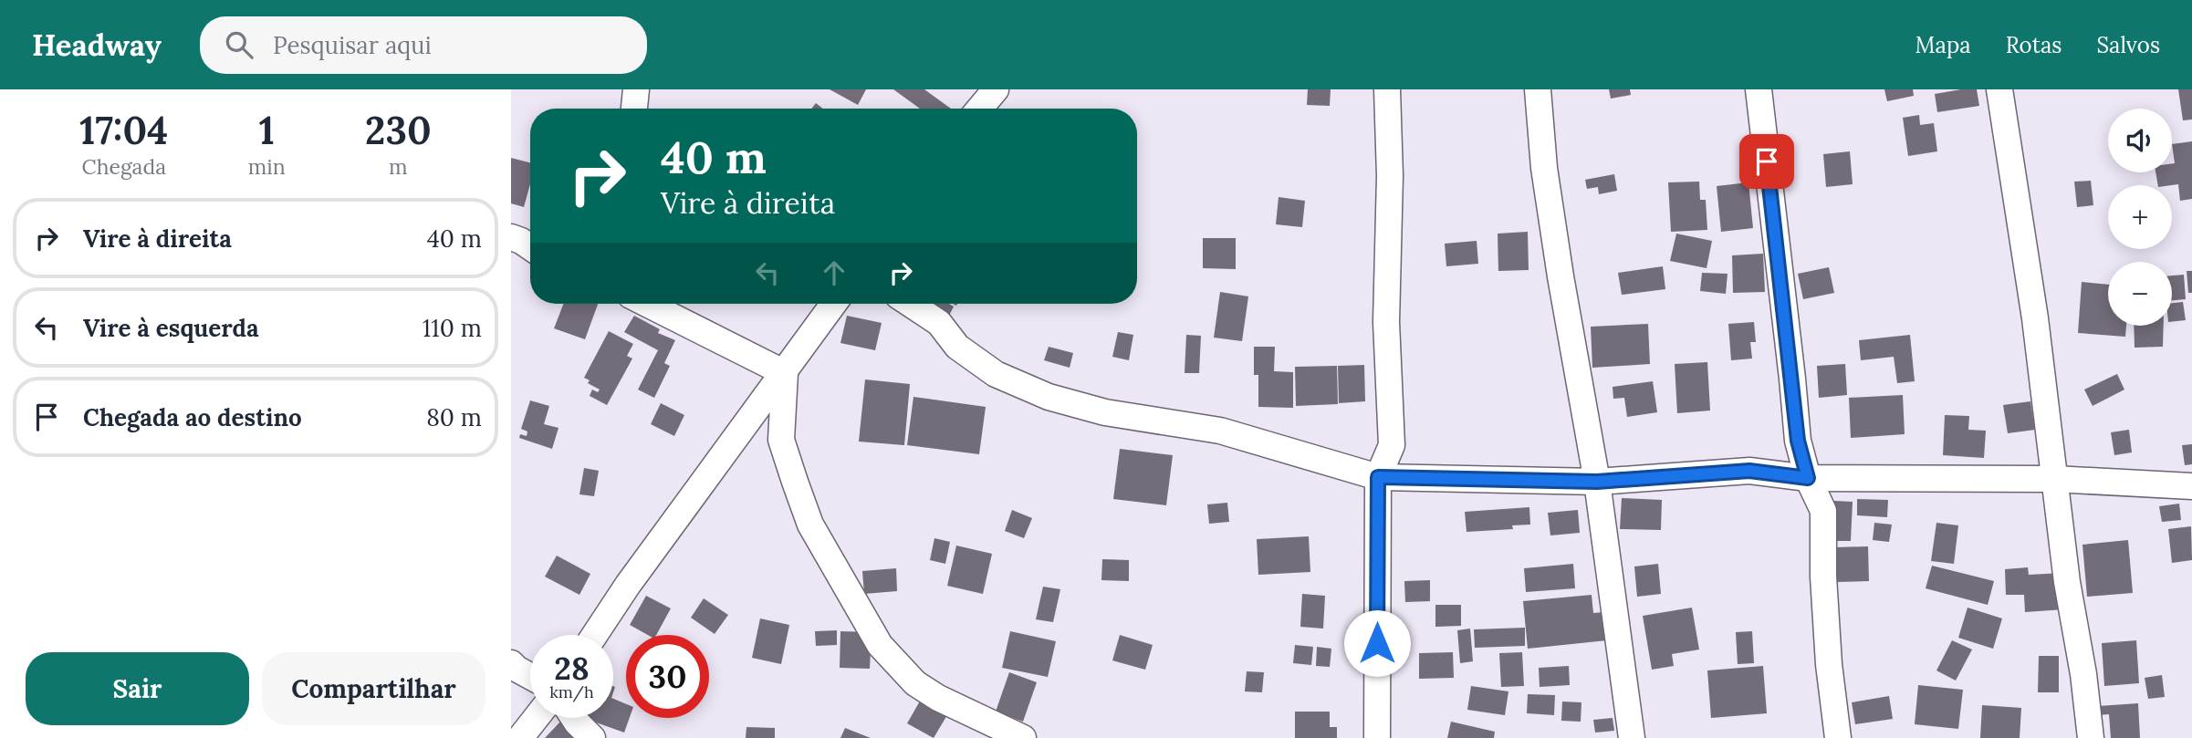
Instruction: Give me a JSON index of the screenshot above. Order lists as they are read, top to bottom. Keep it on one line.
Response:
{"page":{"header":"Headway","search":"Pesquisar aqui","nav":["Mapa","Rotas","Salvos"],"eta":["17:04","Chegada","1","min","230","m"],"map_buttons":["+","−"],"turn":["40 m","Vire à direita"],"list":[{"name":"Vire à direita","value":"40 m"},{"name":"Vire à esquerda","value":"110 m"},{"name":"Chegada ao destino","value":"80 m"}],"speed":"28 km/h","limit":"30","buttons":["Sair","Compartilhar"]}}
